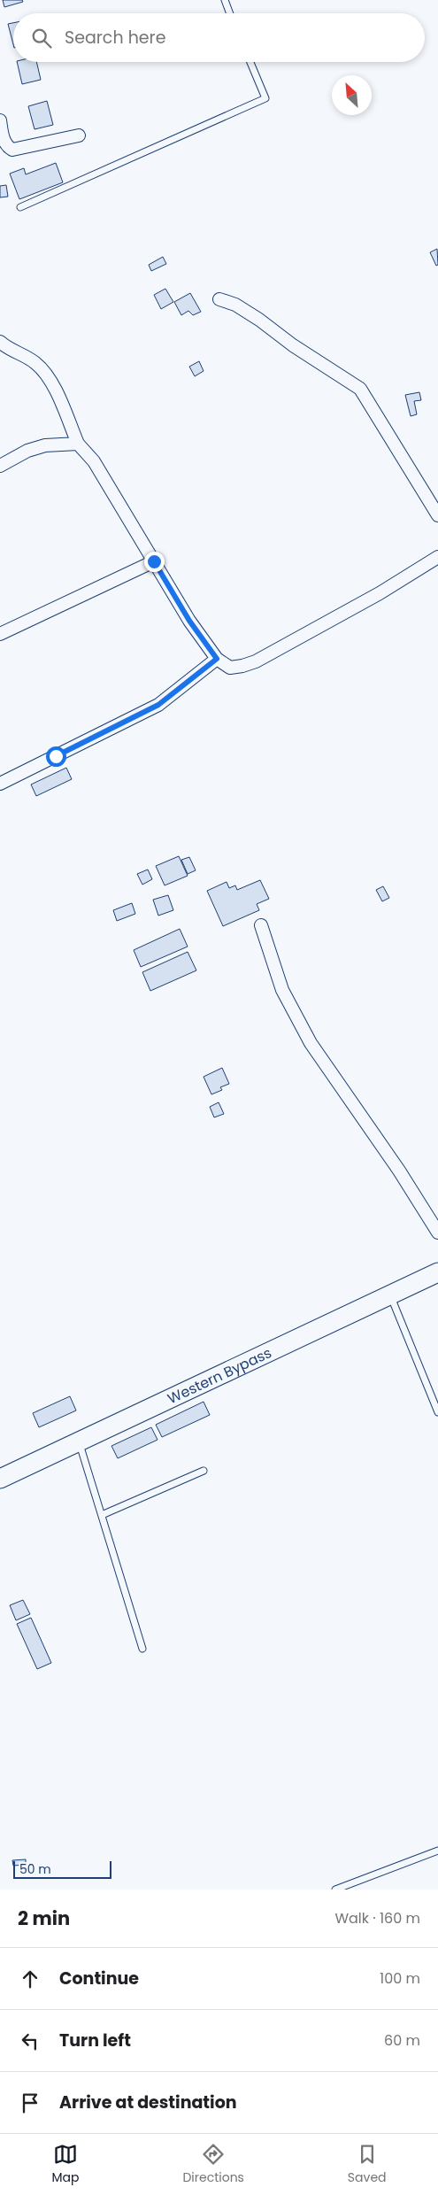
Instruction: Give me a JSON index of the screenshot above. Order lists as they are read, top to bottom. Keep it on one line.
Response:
{"streets":{"main road":["Western Bypass"]},"scale_bar":"50 m","north":"top left","page":{"search":"Search here","scale":"50 m","heading":["2 min","Walk · 160 m"],"list":[["Continue","100 m"],["Turn left","60 m"],"Arrive at destination"],"nav":["Map","Directions","Saved"]}}
